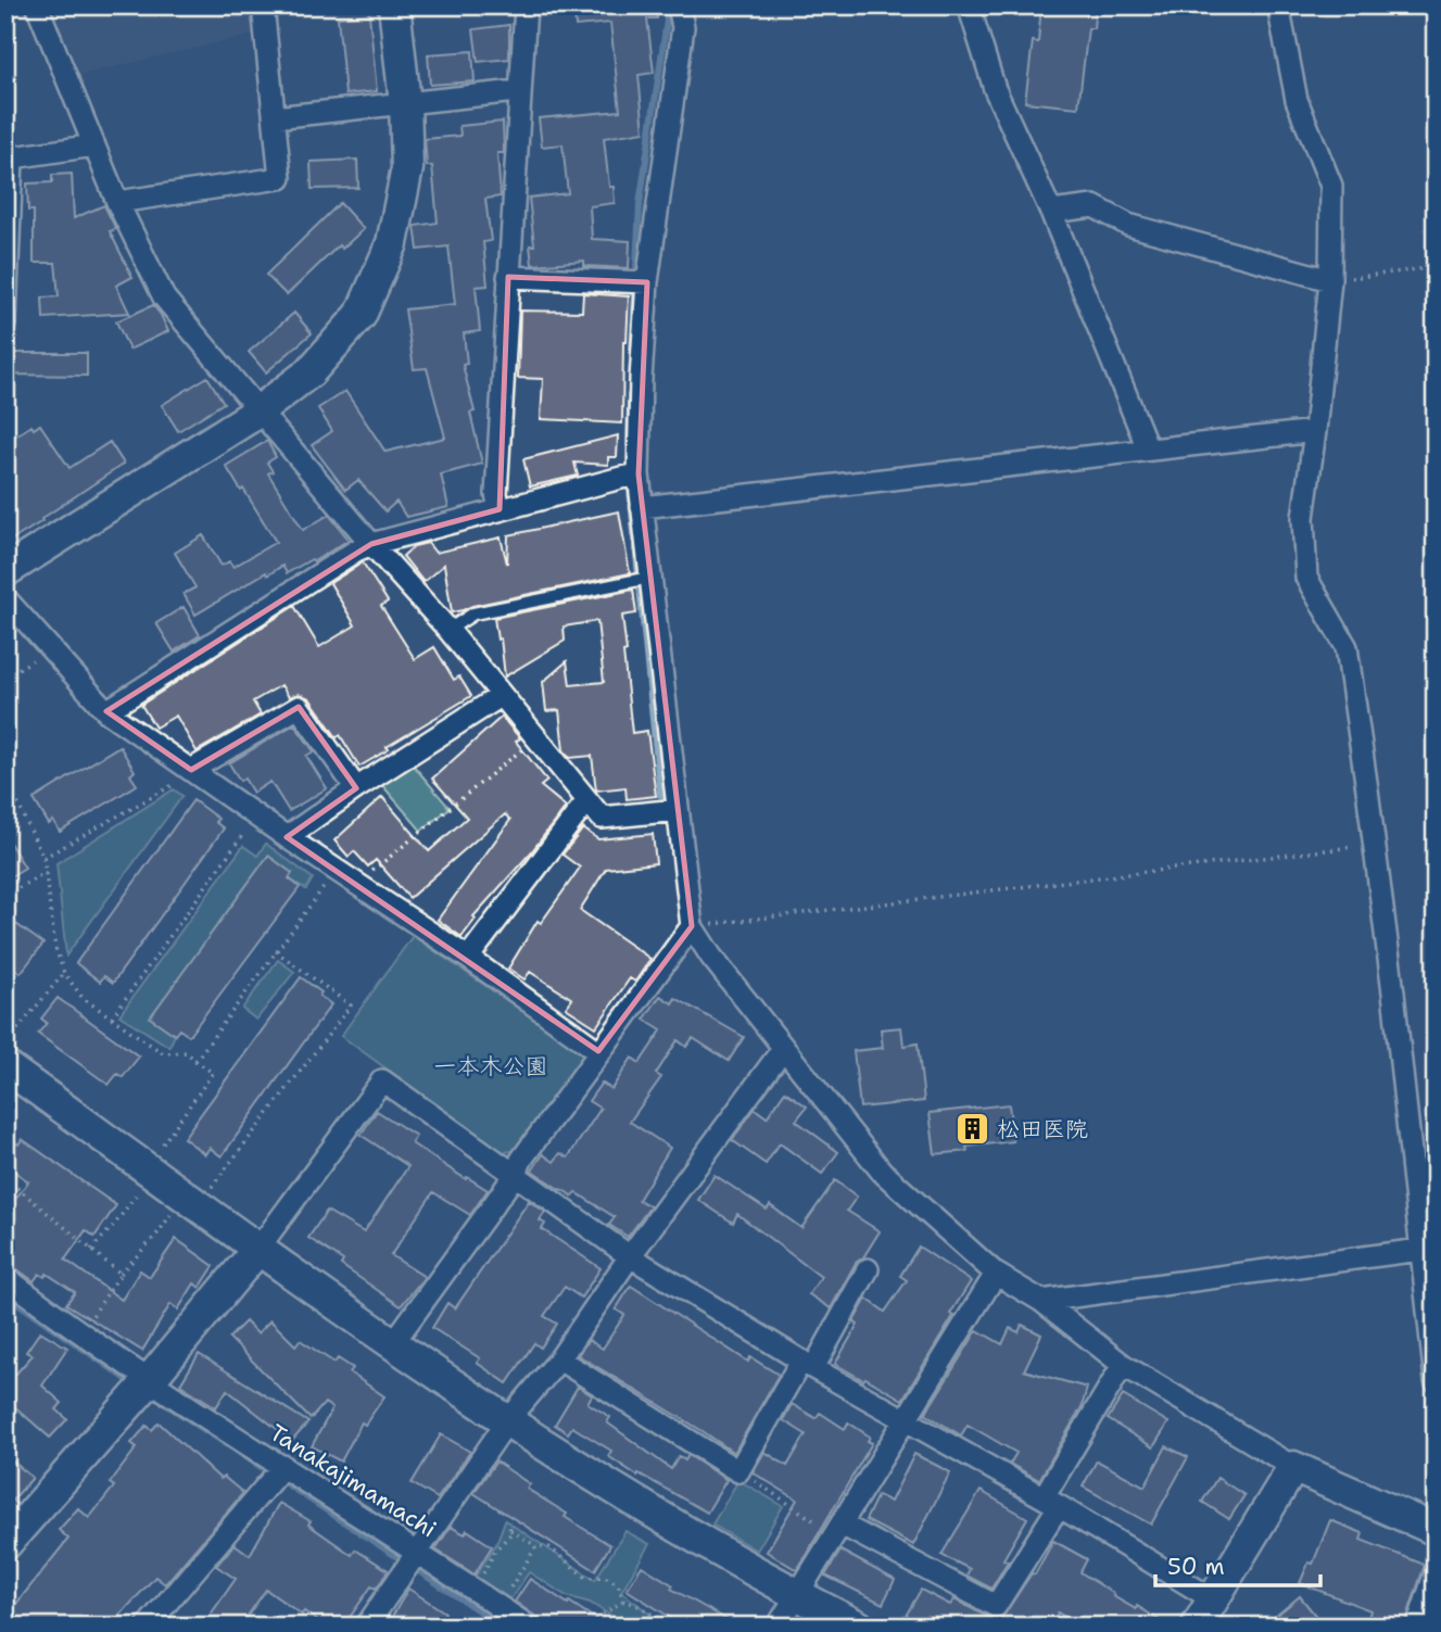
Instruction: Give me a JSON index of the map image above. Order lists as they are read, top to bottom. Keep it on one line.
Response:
{"streets":{"street":["Tanakajimamachi"]},"parks":["一本木公園"],"places":{"building":["松田医院"]},"scale_bar":"50 m"}
